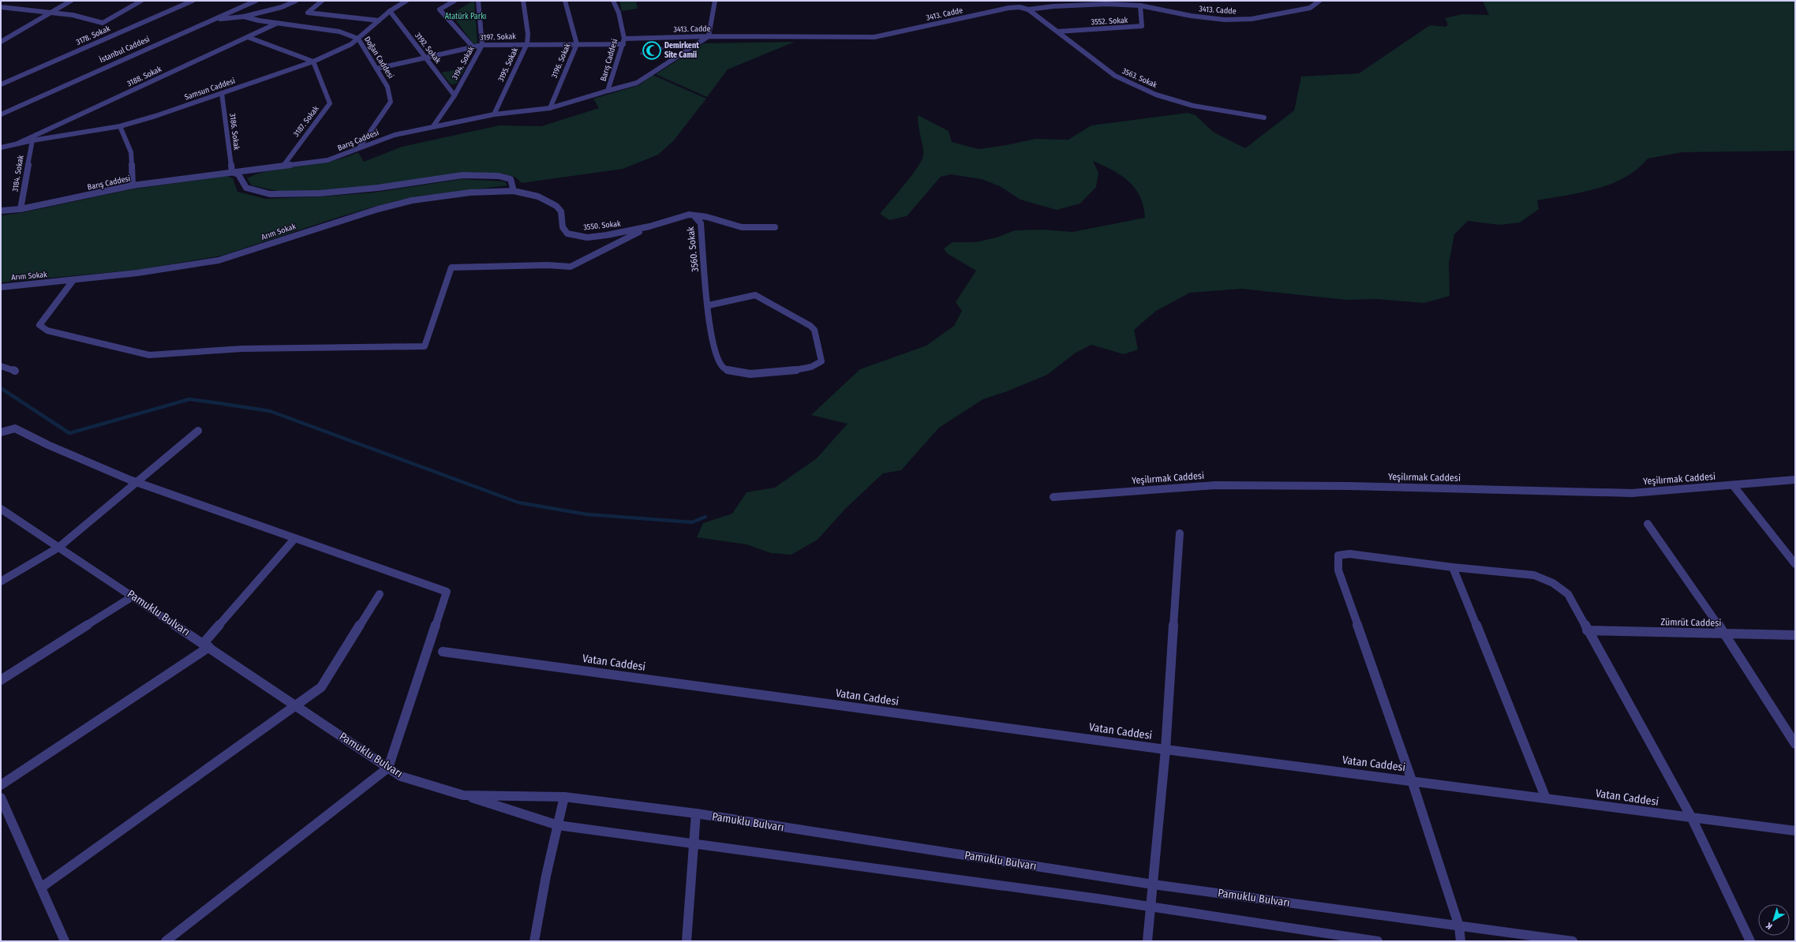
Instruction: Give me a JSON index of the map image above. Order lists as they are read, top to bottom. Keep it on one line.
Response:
{"streets":{"street":["3413. Cadde","3552. Sokak","3178. Sokak","3197. Sokak","3192. Sokak","İstanbul Caddesi","Doğan Caddesi","Barış Caddesi","3196. Sokak","3194. Sokak","3195. Sokak","3188. Sokak","3563. Sokak","Samsun Caddesi","3187. Sokak","3186. Sokak","3184. Sokak","3550. Sokak","Arım Sokak","3560. Sokak","Yeşilırmak Caddesi","Pamuklu Bulvarı","Zümrüt Caddesi","Vatan Caddesi"]},"crossings":[["3413. Cadde","3552. Sokak"],["3413. Cadde","3197. Sokak"],["3413. Cadde","Barış Caddesi"],["3413. Cadde","3563. Sokak"],["3552. Sokak","3563. Sokak"],["3197. Sokak","3192. Sokak"],["3197. Sokak","Doğan Caddesi"],["3197. Sokak","Barış Caddesi"],["3197. Sokak","3196. Sokak"],["3197. Sokak","3194. Sokak"],["3197. Sokak","3195. Sokak"],["3192. Sokak","3194. Sokak"],["3192. Sokak","Samsun Caddesi"],["İstanbul Caddesi","Doğan Caddesi"],["Doğan Caddesi","Barış Caddesi"],["Doğan Caddesi","3188. Sokak"],["Doğan Caddesi","Samsun Caddesi"],["Barış Caddesi","3196. Sokak"],["Barış Caddesi","3194. Sokak"],["Barış Caddesi","3195. Sokak"],["Barış Caddesi","3187. Sokak"],["Barış Caddesi","3186. Sokak"],["Barış Caddesi","3184. Sokak"],["3188. Sokak","Samsun Caddesi"],["Samsun Caddesi","3187. Sokak"],["Samsun Caddesi","3186. Sokak"],["Samsun Caddesi","3184. Sokak"],["3550. Sokak","Arım Sokak"],["3550. Sokak","3560. Sokak"]],"parks":["Atatürk Parkı"],"places":{"mosque":["Demirkent Site Camii"]},"north":"bottom left"}
